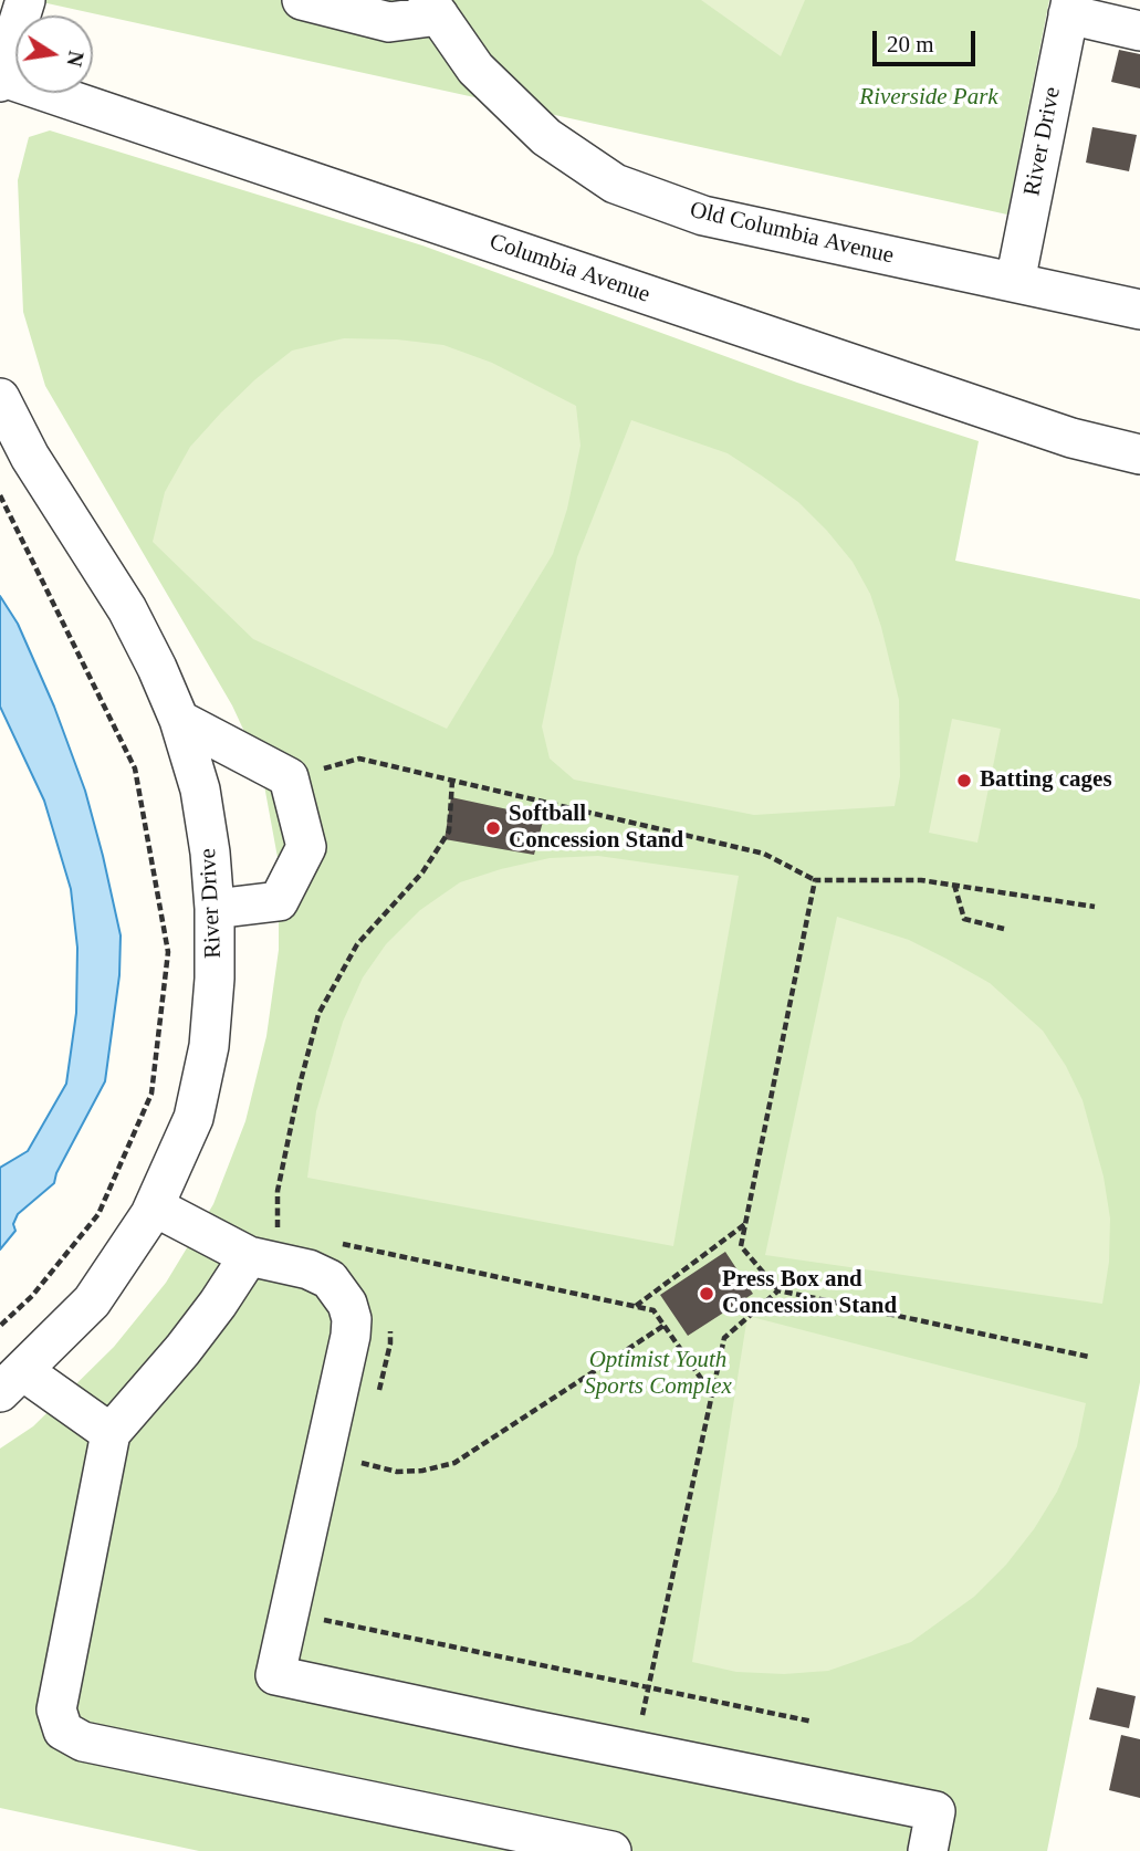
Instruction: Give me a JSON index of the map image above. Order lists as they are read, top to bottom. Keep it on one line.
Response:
{"streets":{"street":["River Drive","Old Columbia Avenue","Columbia Avenue"]},"crossings":[["River Drive","Old Columbia Avenue"]],"parks":["Riverside Park","Optimist Youth Sports Complex"],"places":["Batting cages","Softball Concession Stand","Press Box and Concession Stand"],"scale_bar":"20 m","north":"right"}
